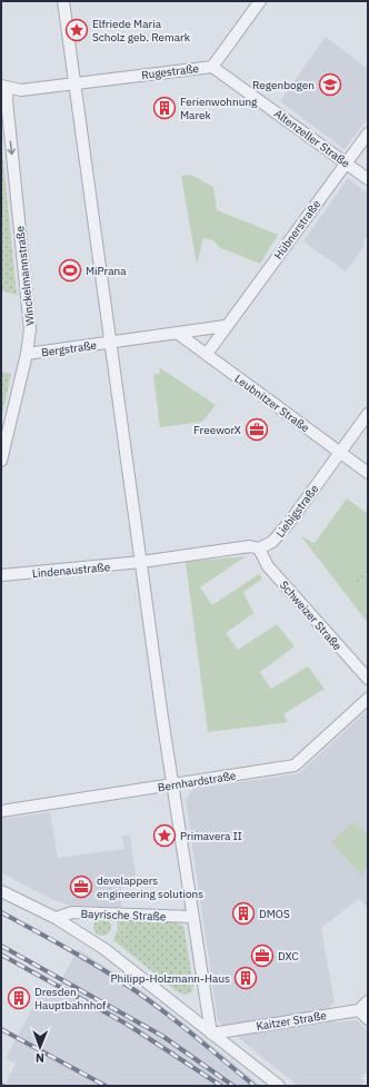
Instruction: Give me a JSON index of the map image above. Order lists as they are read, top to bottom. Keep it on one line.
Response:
{"streets":{"street":["Rugestraße","Altenzeller Straße","Hübnerstraße","Winckelmannstraße","Bergstraße","Leubnitzer Straße","Liebigstraße","Lindenaustraße","Schweizer Straße","Bernhardstraße","Bayrische Straße","Kaitzer Straße"]},"crossings":[["Rugestraße","Altenzeller Straße"],["Rugestraße","Winckelmannstraße"],["Altenzeller Straße","Hübnerstraße"],["Hübnerstraße","Leubnitzer Straße"],["Winckelmannstraße","Bergstraße"],["Leubnitzer Straße","Liebigstraße"],["Liebigstraße","Schweizer Straße"]],"places":{"place":["Elfriede Maria Scholz geb. Remark","Primavera II"],"school or university":["Regenbogen"],"building":["Ferienwohnung Marek","DMOS","Philipp-Holzmann-Haus","Dresden Hauptbahnhof"],"sports":["MiPrana"],"office":["FreeworX","develappers engineering solutions","DXC"]},"north":"bottom"}
